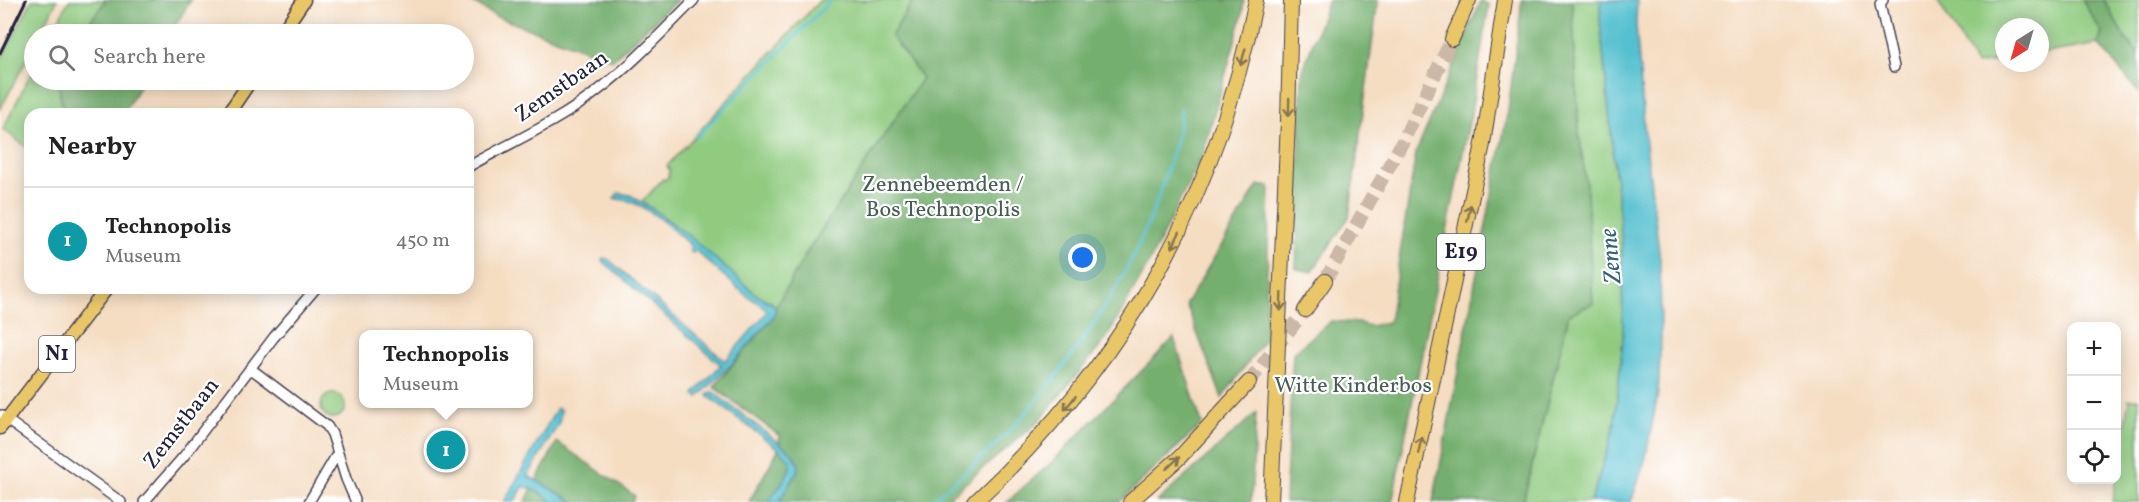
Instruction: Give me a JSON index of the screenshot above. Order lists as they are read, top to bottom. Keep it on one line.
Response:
{"streets":{"highway":["E19"],"main road":["N1"],"street":["Zemstbaan"]},"water":["Zenne"],"parks":["Zennebeemden / Bos Technopolis","Witte Kinderbos"],"north":"bottom left","page":{"search":"Search here","heading":"Nearby","list":[{"mark":"1","name":"Technopolis","note":"Museum","value":"450 m"}],"map_buttons":["+","−"],"popup":["Technopolis","Museum"],"pins":"1"}}
